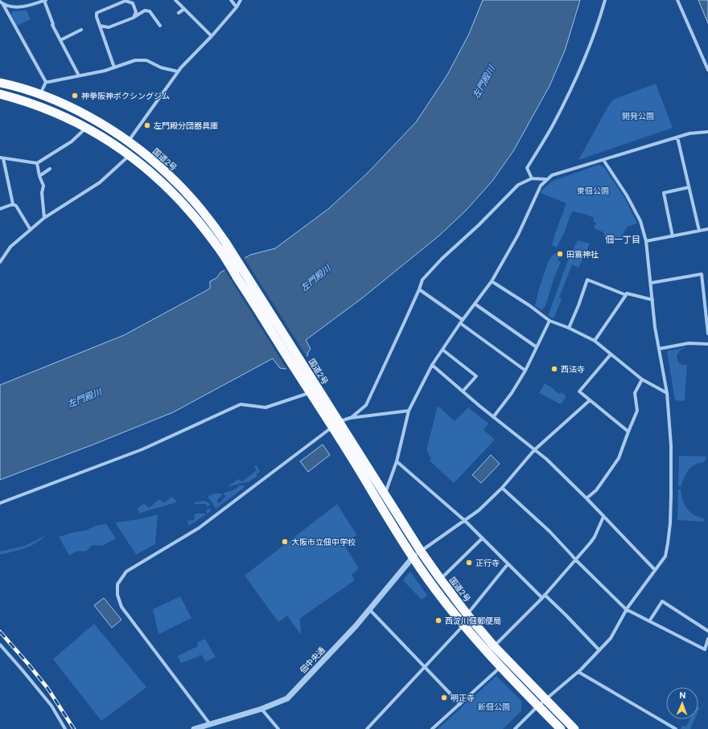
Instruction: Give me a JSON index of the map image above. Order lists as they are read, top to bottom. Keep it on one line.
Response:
{"streets":{"highway":["国道2号"],"street":["佃中央通"]},"crossings":[["国道2号","佃中央通"]],"districts":["佃一丁目"],"water":["左門殿川"],"parks":["開発公園","東佃公園","新佃公園"],"places":["神拳阪神ボクシングジム","左門殿分団器具庫","田簑神社","西法寺","大阪市立佃中学校","正行寺","西淀川佃郵便局","明正寺"],"north":"top"}
